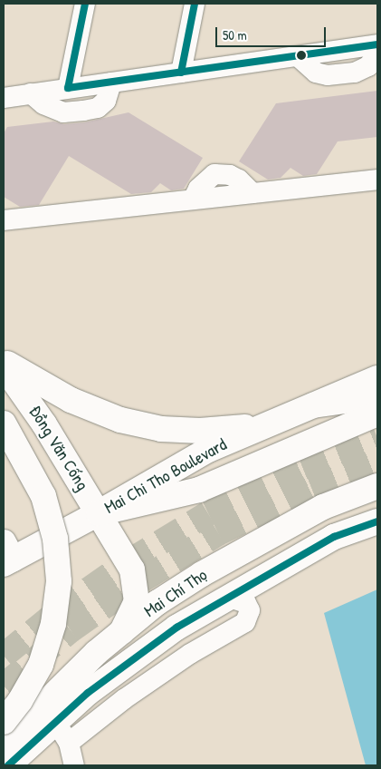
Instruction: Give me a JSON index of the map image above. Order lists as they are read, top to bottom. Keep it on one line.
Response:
{"streets":{"main road":["Đồng Văn Cống","Mai Chi Tho Boulevard","Mai Chí Thọ"]},"crossings":[["Đồng Văn Cống","Mai Chi Tho Boulevard"],["Đồng Văn Cống","Mai Chí Thọ"]],"scale_bar":"50 m"}
